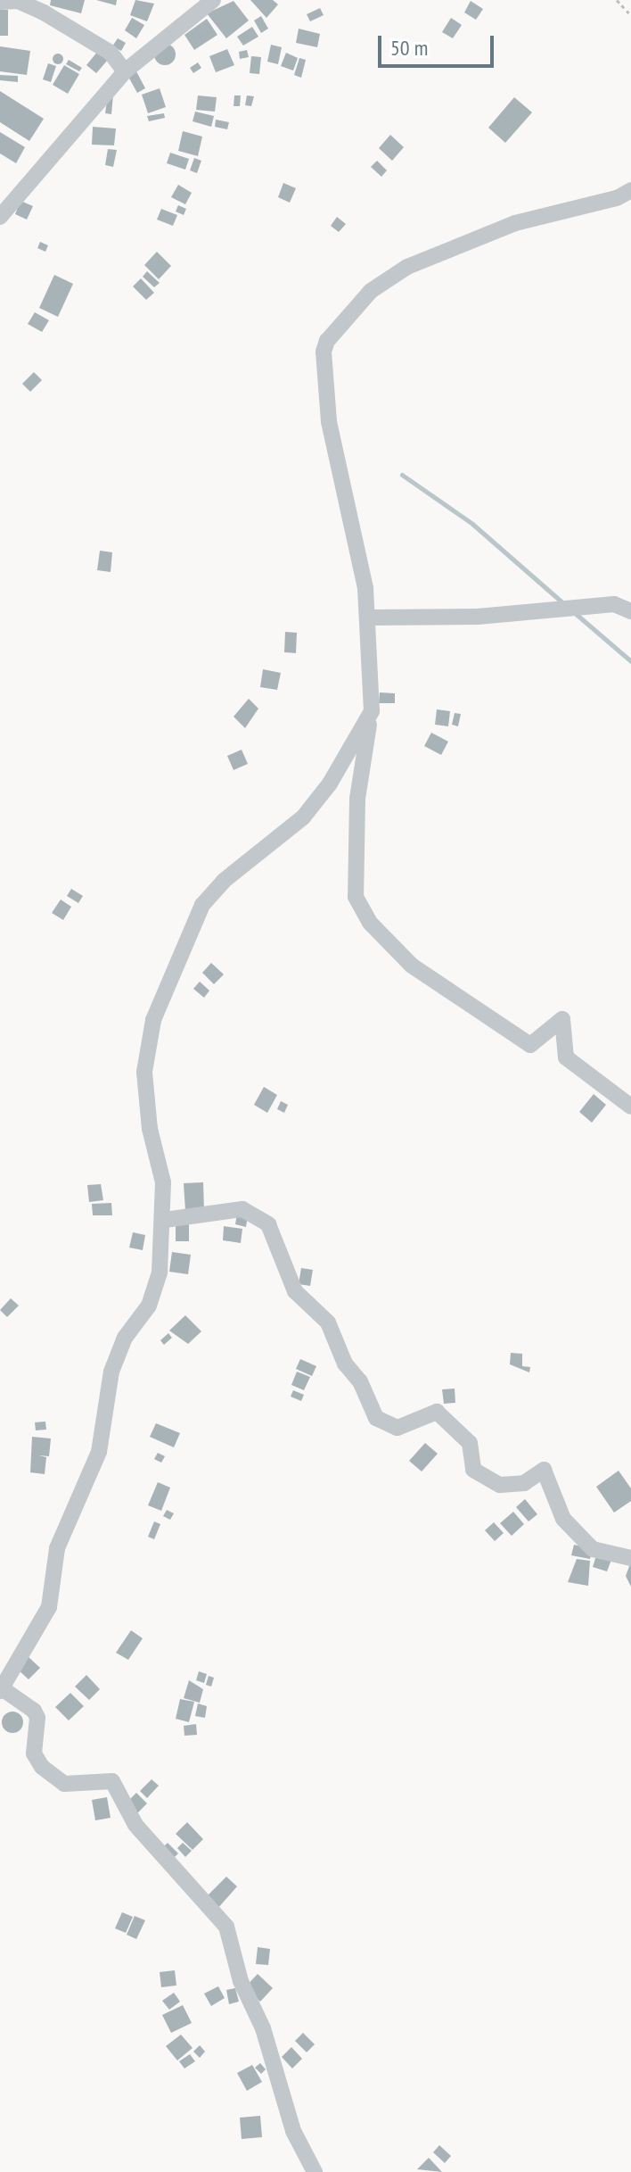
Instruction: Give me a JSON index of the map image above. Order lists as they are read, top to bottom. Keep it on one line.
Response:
{"scale_bar":"50 m"}
